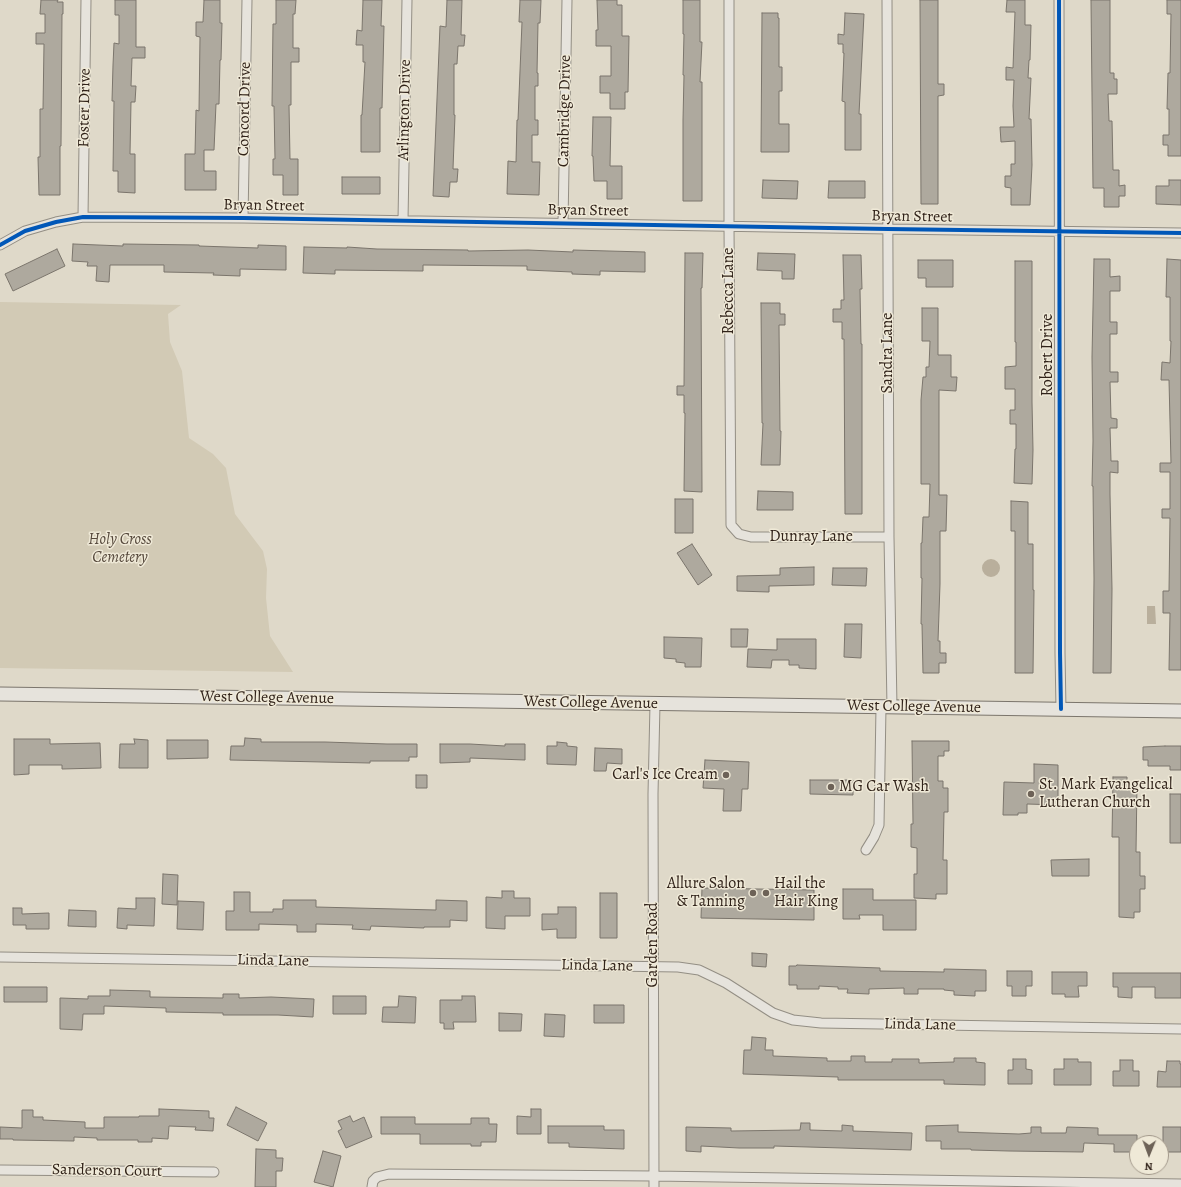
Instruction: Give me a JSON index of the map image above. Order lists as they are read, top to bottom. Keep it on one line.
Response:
{"streets":{"main road":["West College Avenue"],"street":["Foster Drive","Concord Drive","Arlington Drive","Cambridge Drive","Bryan Street","Rebecca Lane","Sandra Lane","Robert Drive","Dunray Lane","Garden Road","Linda Lane","Sanderson Court"]},"crossings":[["Foster Drive","Bryan Street"],["Concord Drive","Bryan Street"],["Arlington Drive","Bryan Street"],["Cambridge Drive","Bryan Street"],["Bryan Street","Rebecca Lane"],["Bryan Street","Sandra Lane"],["Bryan Street","Robert Drive"],["Rebecca Lane","Dunray Lane"],["Sandra Lane","Dunray Lane"],["Sandra Lane","West College Avenue"],["Robert Drive","West College Avenue"],["West College Avenue","Garden Road"],["Garden Road","Linda Lane"]],"parks":["Holy Cross Cemetery"],"places":["Carl's Ice Cream","MG Car Wash","St. Mark Evangelical Lutheran Church","Allure Salon & Tanning","Hail the Hair King"],"north":"bottom"}
